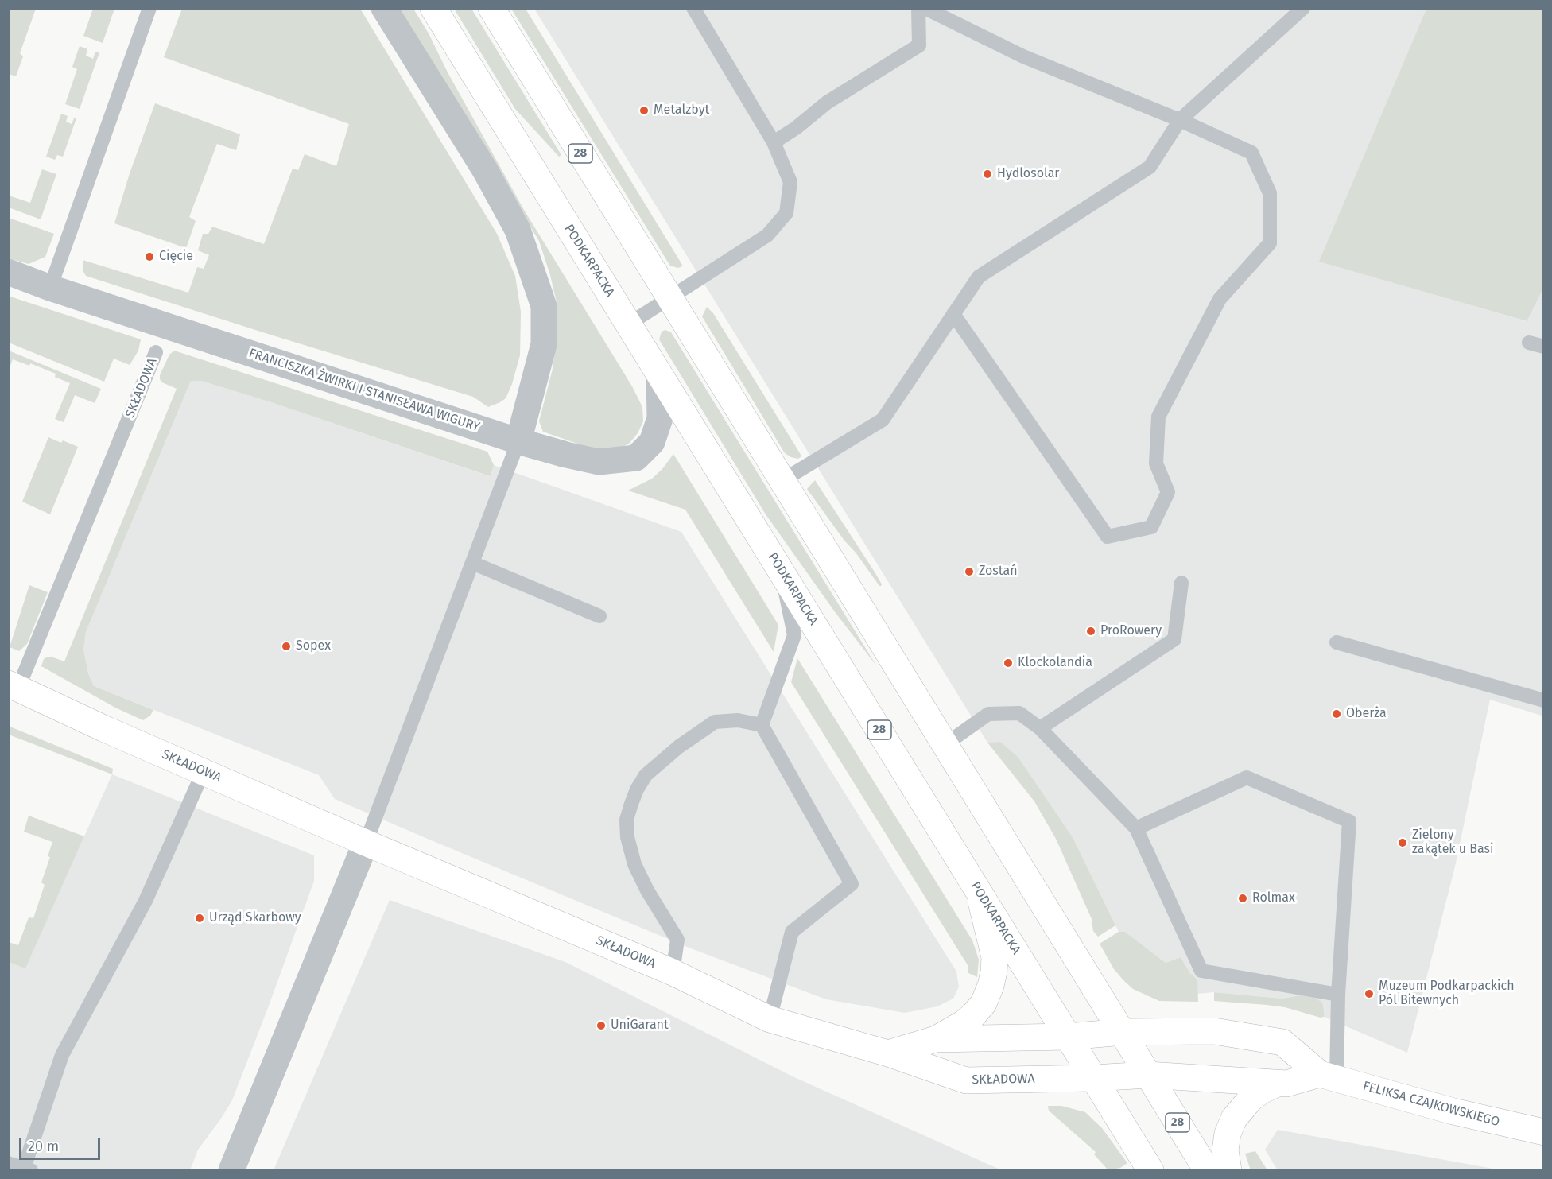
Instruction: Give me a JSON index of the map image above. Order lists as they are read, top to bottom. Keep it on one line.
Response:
{"streets":{"main road":["28","PODKARPACKA","SKŁADOWA","FELIKSA CZAJKOWSKIEGO"],"street":["FRANCISZKA ŻWIRKI I STANISŁAWA WIGURY"]},"crossings":[["28","SKŁADOWA"],["28","FELIKSA CZAJKOWSKIEGO"],["PODKARPACKA","SKŁADOWA"],["PODKARPACKA","FRANCISZKA ŻWIRKI I STANISŁAWA WIGURY"],["PODKARPACKA","FELIKSA CZAJKOWSKIEGO"]],"places":["Metalzbyt","Hydlosolar","Cięcie","Zostań","ProRowery","Sopex","Klockolandia","Oberża","Zielony zakątek u Basi","Rolmax","Urząd Skarbowy","Muzeum Podkarpackich Pól Bitewnych","UniGarant"],"scale_bar":"20 m"}
